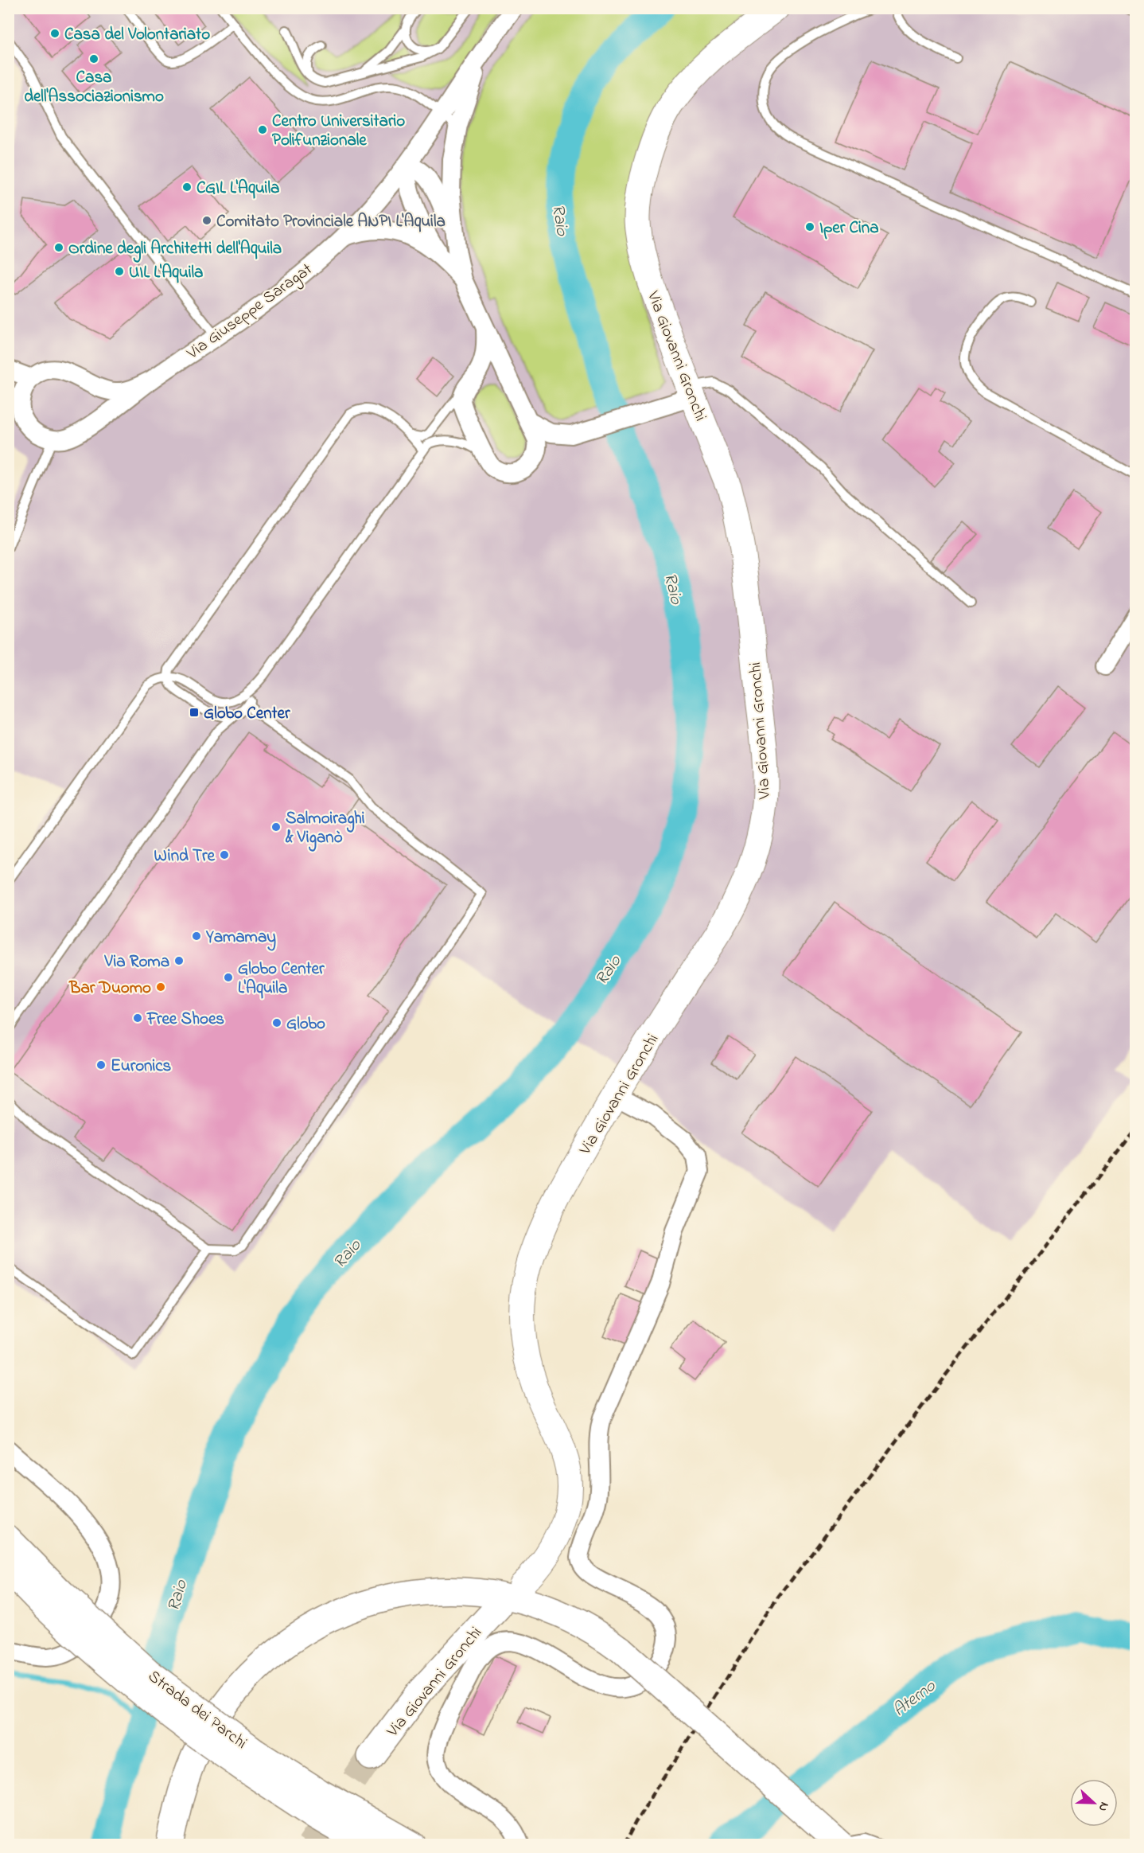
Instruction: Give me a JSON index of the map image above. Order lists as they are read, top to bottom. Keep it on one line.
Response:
{"streets":{"highway":["Via Giovanni Gronchi","Strada dei Parchi"],"street":["Via Giuseppe Saragat"]},"water":["Raio","Aterno"],"places":{"other":["Casa del Volontariato","Casa dell'Associazionismo","Centro Universitario Polifunzionale","CGIL L'Aquila","Comitato Provinciale ANPI L'Aquila","Iper Cina","Ordine degli Architetti dell'Aquila","UIL L'Aquila","Salmoiraghi & Viganò","Wind Tre","Yamamay","Via Roma","Globo Center L'Aquila","Bar Duomo","Free Shoes","Globo","Euronics"],"transit":["Globo Center"]},"north":"right"}
